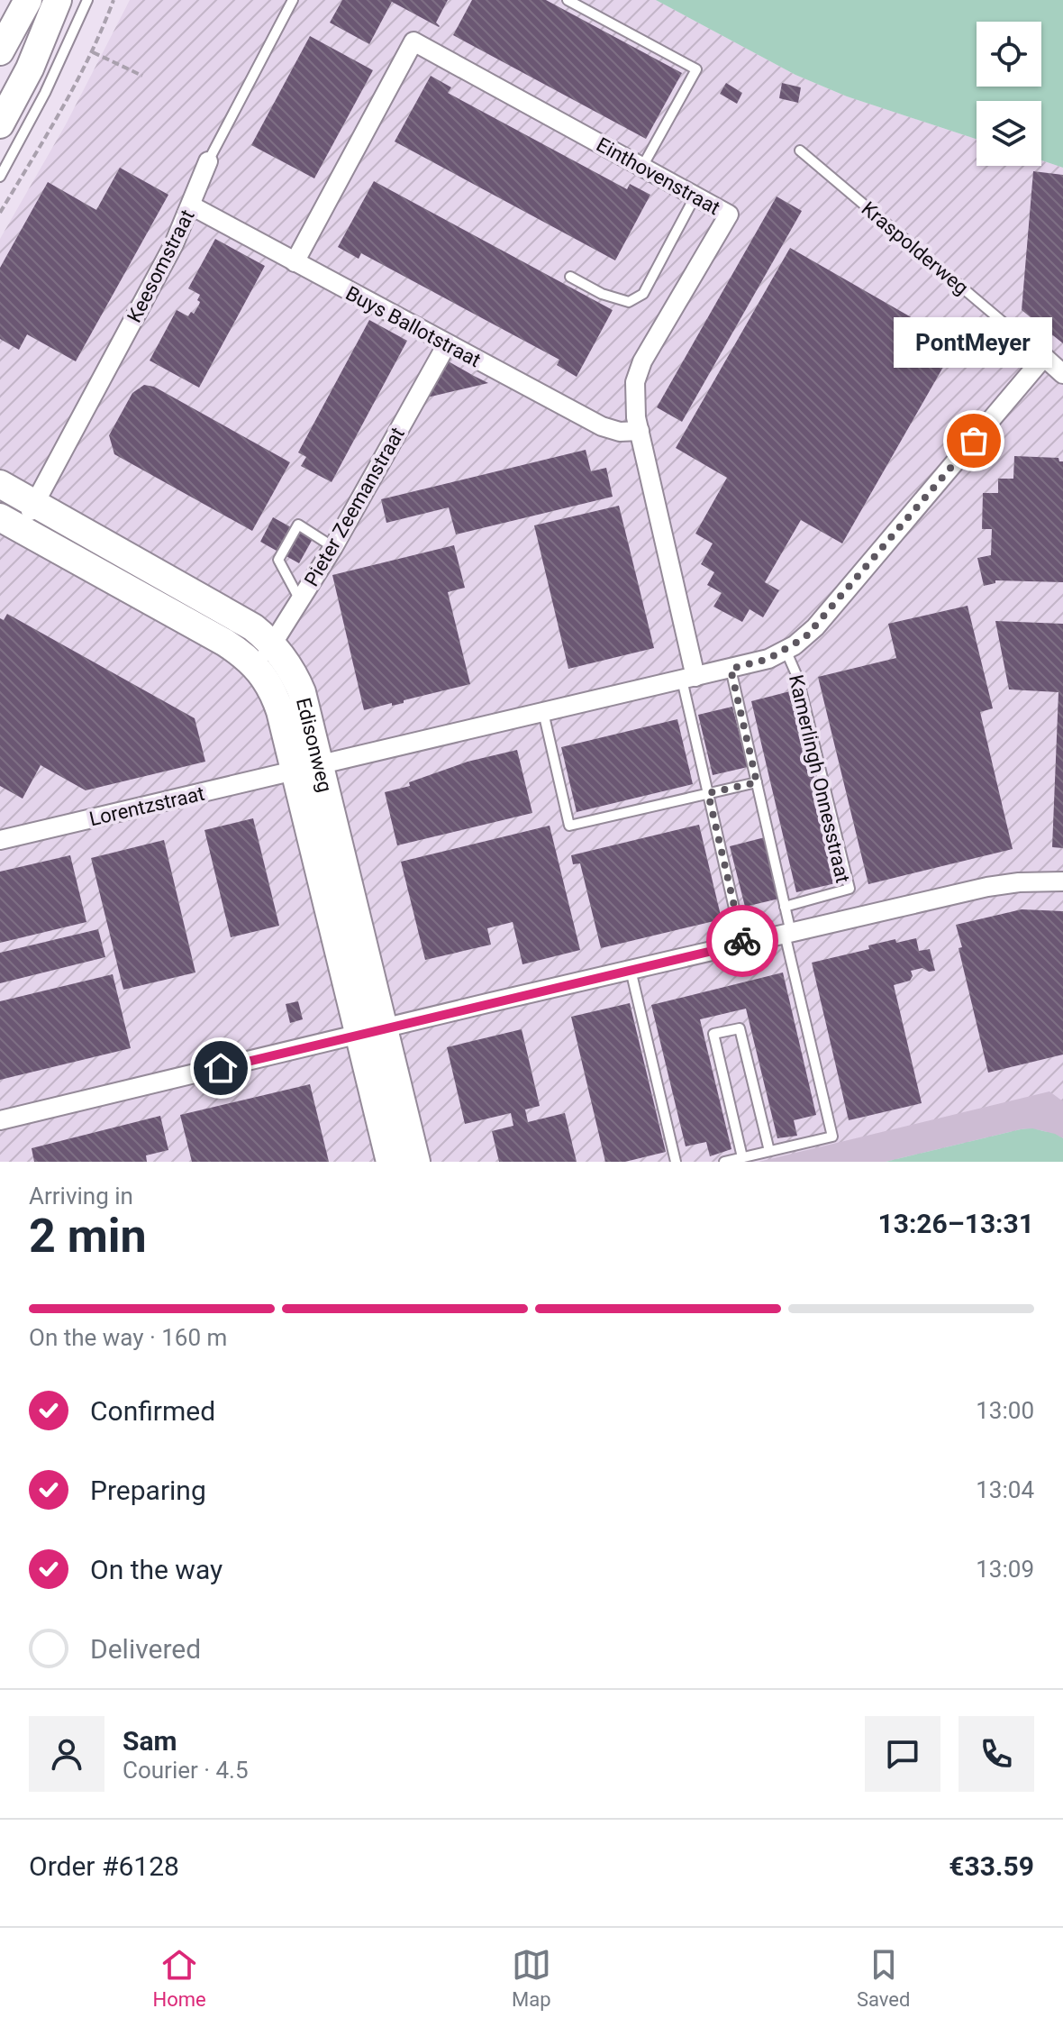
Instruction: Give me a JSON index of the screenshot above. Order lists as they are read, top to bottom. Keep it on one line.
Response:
{"streets":{"street":["Einthovenstraat","Kraspolderweg","Keesomstraat","Buys Ballotstraat","Pieter Zeemanstraat","Edisonweg","Lorentzstraat"],"lane":["Kamerlingh Onnesstraat"]},"crossings":[["Einthovenstraat","Buys Ballotstraat"],["Einthovenstraat","Lorentzstraat"],["Kraspolderweg","Lorentzstraat"],["Keesomstraat","Buys Ballotstraat"],["Keesomstraat","Edisonweg"],["Buys Ballotstraat","Pieter Zeemanstraat"],["Pieter Zeemanstraat","Edisonweg"],["Edisonweg","Lorentzstraat"],["Kamerlingh Onnesstraat","Lorentzstraat"]],"places":["PontMeyer"],"page":{"bubble":"PontMeyer","heading":["2 min","Arriving in","13:26–13:31"],"panel":["Sam","Courier · 4.5","Order #6128","€33.59"],"bar":"On the way · 160 m","list":[["Confirmed","13:00"],["Preparing","13:04"],["On the way","13:09"],"Delivered"],"tabs":["Home","Map","Saved"]}}
